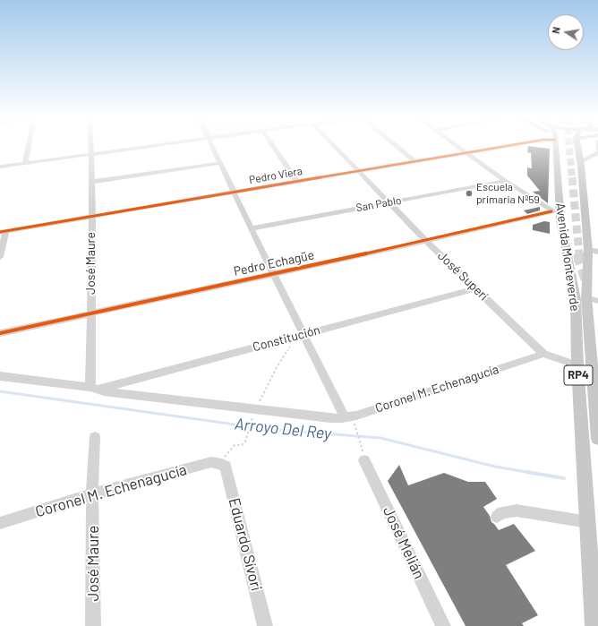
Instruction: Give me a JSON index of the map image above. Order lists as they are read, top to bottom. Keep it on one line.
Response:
{"streets":{"main road":["Avenida Monteverde","RP4"],"street":["Pedro Viera","San Pablo","José Maure","Pedro Echagüe","José Superí","Constitución","Coronel M. Echenagucía","José Melián","Eduardo Sívori"]},"crossings":[["Pedro Viera","José Maure"],["Pedro Viera","José Superí"],["San Pablo","José Superí"],["Avenida Monteverde","Pedro Echagüe"],["Avenida Monteverde","José Superí"],["José Maure","Pedro Echagüe"],["José Maure","Constitución"],["José Maure","Coronel M. Echenagucía"],["Pedro Echagüe","José Superí"],["José Superí","Constitución"],["José Superí","Coronel M. Echenagucía"],["Constitución","Coronel M. Echenagucía"],["Coronel M. Echenagucía","Eduardo Sívori"]],"water":["Arroyo Del Rey"],"places":["Escuela primaria Nº59"],"north":"left"}
